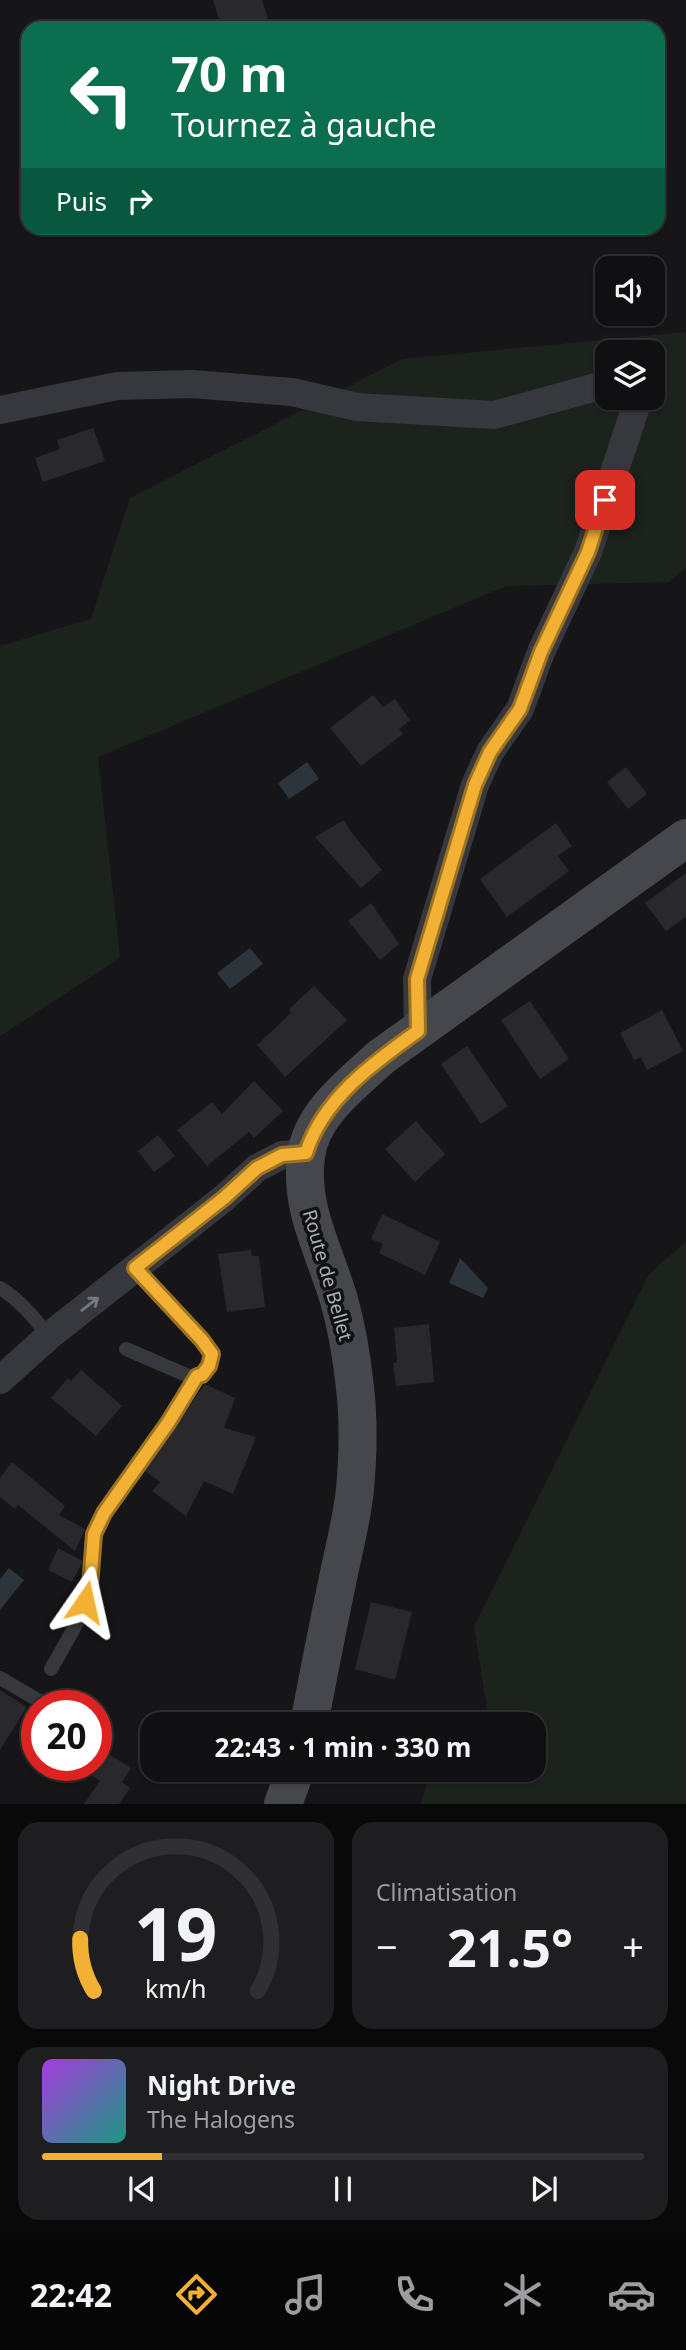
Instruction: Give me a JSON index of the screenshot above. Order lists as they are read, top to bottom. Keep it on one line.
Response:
{"streets":{"main road":["Route de Bellet"]},"page":{"turn":["70 m","Tournez à gauche"],"then":"Puis","limit":"20","trip":"22:43 · 1 min · 330 m","tile":"Climatisation","heat":["−","21.5°","+"],"song":["Night Drive","The Halogens"],"tabs":"22:42","gauge":["19","km/h"]}}
